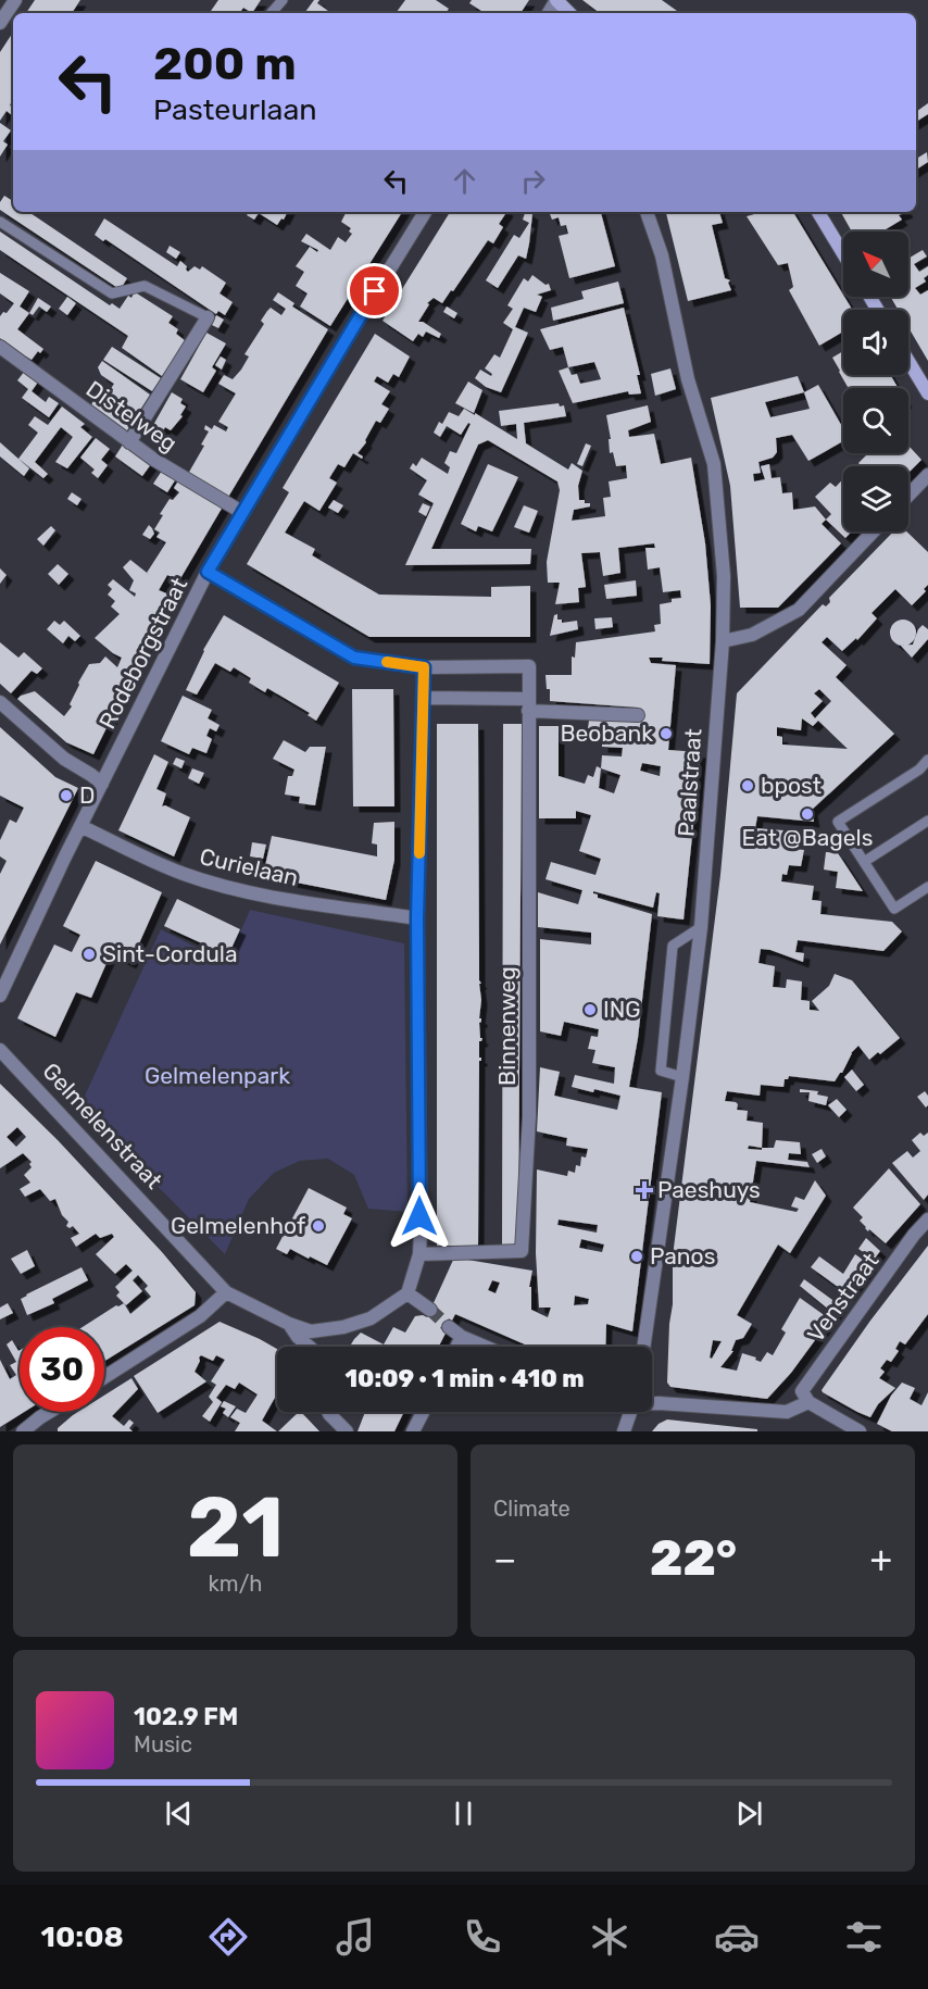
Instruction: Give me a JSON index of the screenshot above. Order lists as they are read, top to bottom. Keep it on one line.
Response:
{"streets":{"street":["Distelweg","Rodeborgstraat","Paalstraat","Curielaan","Binnenweg","Gelmelenstraat","Venstraat"]},"crossings":[["Distelweg","Rodeborgstraat"],["Rodeborgstraat","Curielaan"]],"parks":["Gelmelenpark"],"places":{"other":["Beobank","bpost","D","Eat @Bagels","Sint-Cordula","ING","Gelmelenhof","Panos"],"health":["Paeshuys"]},"north":"top left","page":{"turn":["200 m","Pasteurlaan"],"limit":"30","trip":"10:09 · 1 min · 410 m","tile":[["21","km/h"],"Climate"],"heat":["−","22°","+"],"song":["102.9 FM","Music"],"tabs":"10:08"}}
